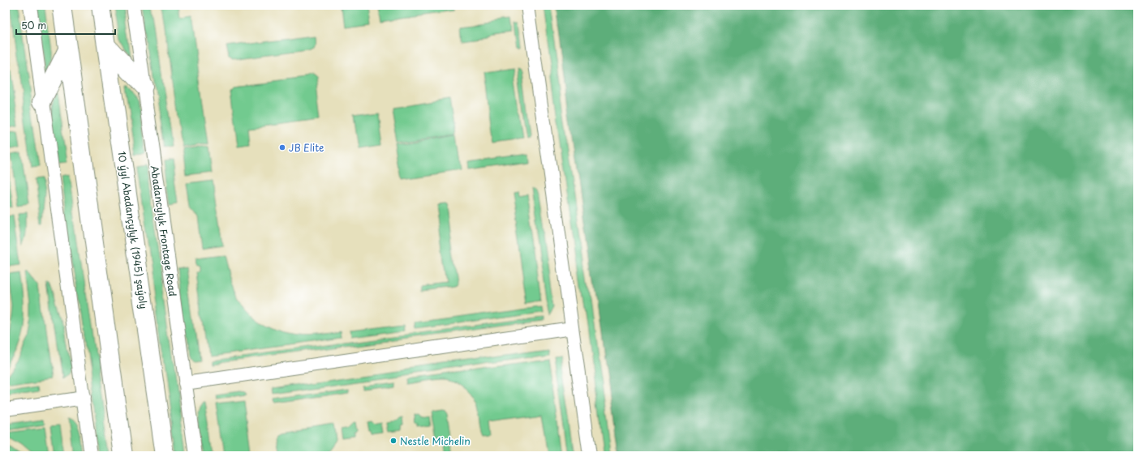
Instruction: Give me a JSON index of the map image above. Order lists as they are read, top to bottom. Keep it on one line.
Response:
{"streets":{"main road":["10 ýyl Abadançylyk (1945) şaýoly"],"street":["Abadancylyk Frontage Road"]},"places":["JB Elite","Nestle Michelin"],"scale_bar":"50 m"}
